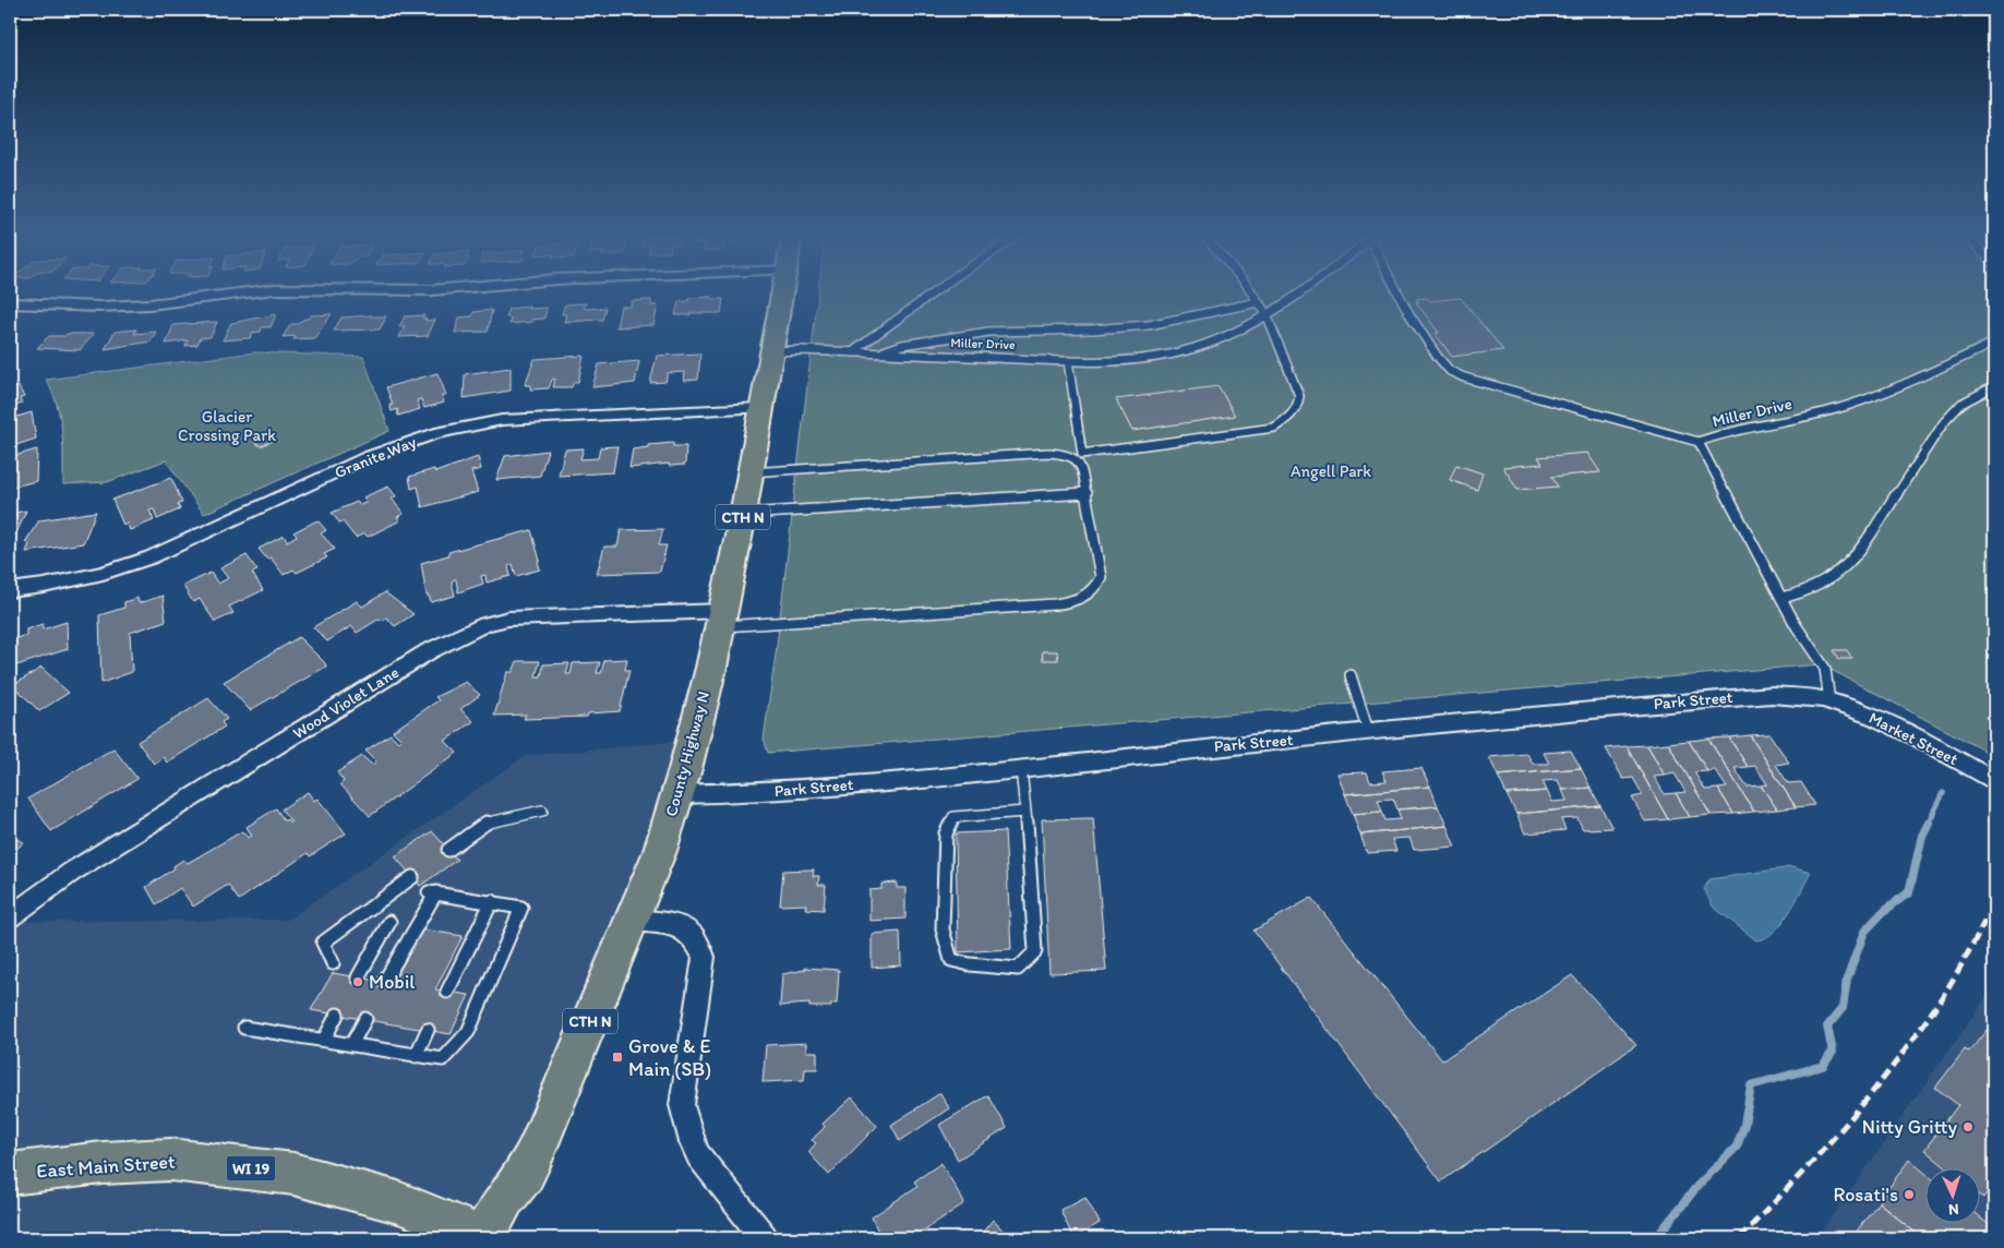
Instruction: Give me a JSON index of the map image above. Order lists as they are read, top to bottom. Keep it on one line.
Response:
{"streets":{"main road":["CTH N","County Highway N","East Main Street","WI 19"],"street":["Granite Way","Park Street","Wood Violet Lane","Market Street"],"lane":["Miller Drive"]},"crossings":[["Miller Drive","Park Street"],["Miller Drive","Market Street"],["Miller Drive","County Highway N"],["Granite Way","County Highway N"],["Park Street","Market Street"],["Park Street","County Highway N"],["Wood Violet Lane","County Highway N"],["County Highway N","East Main Street"]],"parks":["Glacier Crossing Park","Angell Park"],"places":{"other":["Mobil","Nitty Gritty","Rosati's"],"transit":["Grove & E Main (SB)"]},"north":"bottom"}
